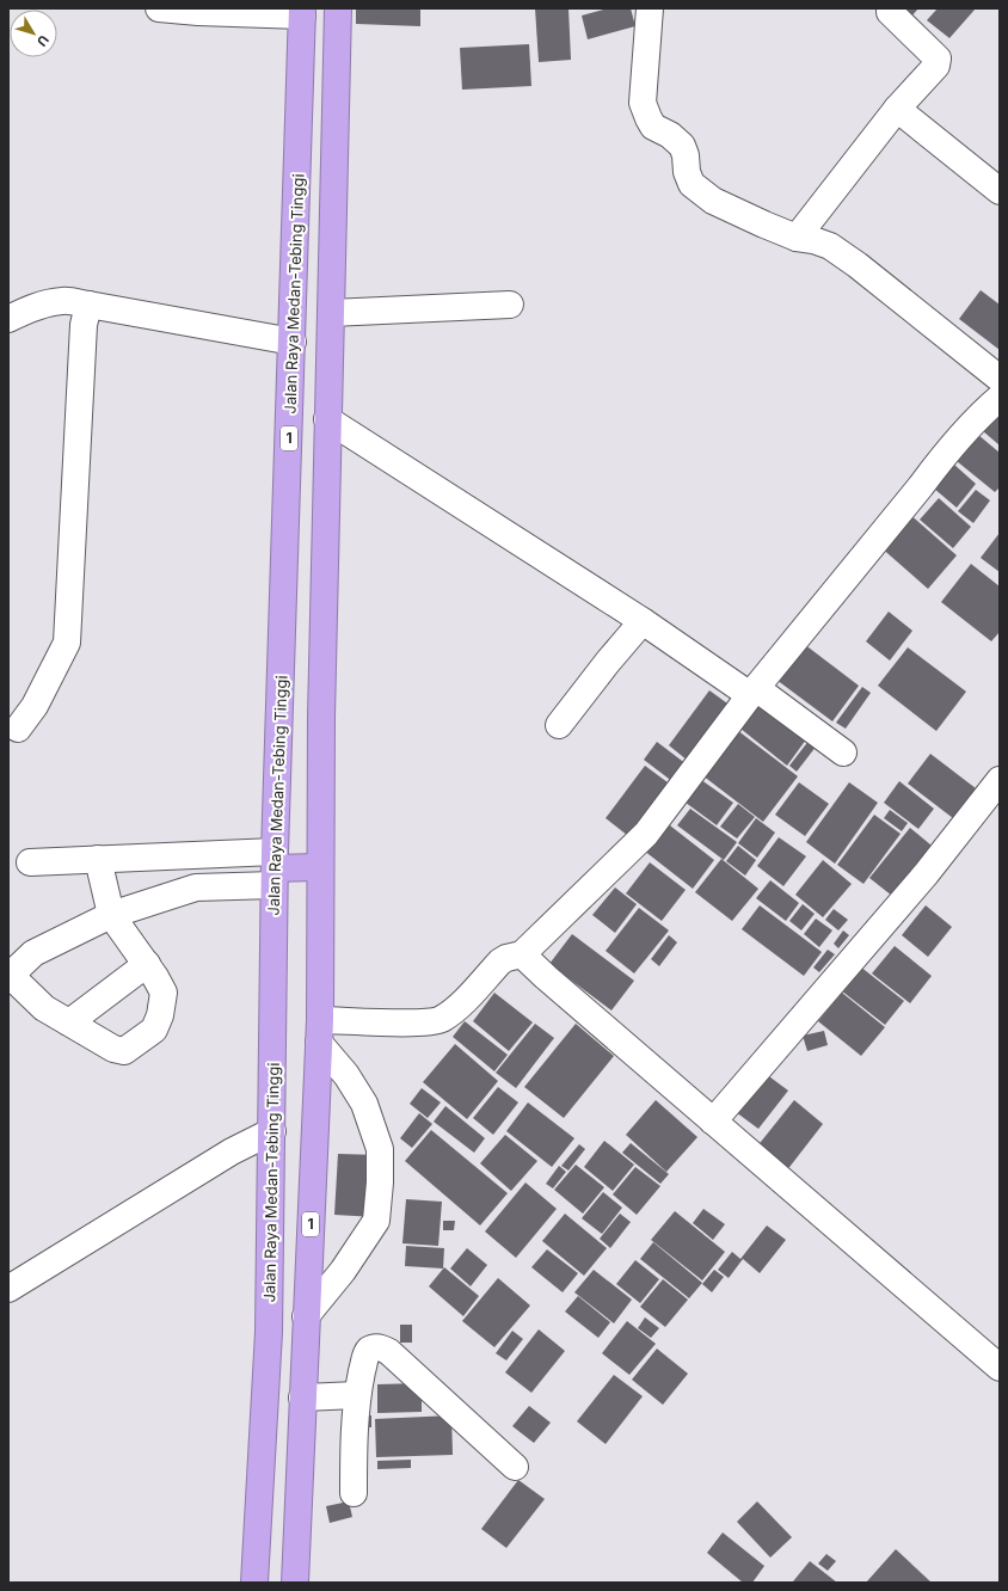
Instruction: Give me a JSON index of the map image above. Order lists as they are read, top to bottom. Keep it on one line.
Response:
{"streets":{"highway":["Jalan Raya Medan-Tebing Tinggi","1"]},"north":"bottom right"}
